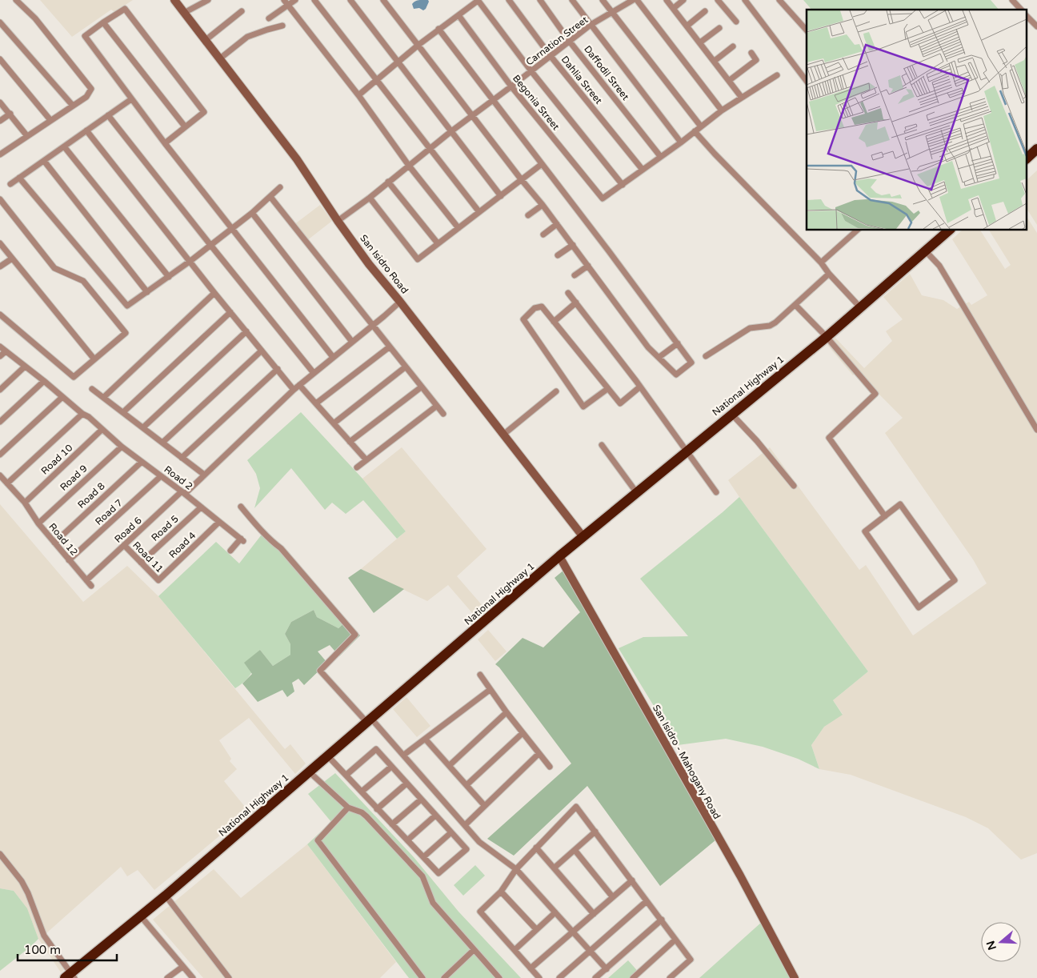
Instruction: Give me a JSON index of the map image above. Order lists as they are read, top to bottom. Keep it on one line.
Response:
{"streets":{"highway":["National Highway 1"],"street":["Carnation Street","Daffodil Street","Dahlia Street","Begonia Street","San Isidro Road","Road 10","Road 9","Road 2","Road 8","Road 7","Road 5","Road 6","Road 12","Road 4","Road 11","San Isidro - Mahogany Road"]},"crossings":[["Carnation Street","Daffodil Street"],["Carnation Street","Dahlia Street"],["Carnation Street","Begonia Street"],["Carnation Street","San Isidro Road"],["San Isidro Road","National Highway 1"],["San Isidro Road","Road 6"],["National Highway 1","San Isidro - Mahogany Road"],["Road 10","Road 2"],["Road 10","Road 12"],["Road 9","Road 2"],["Road 9","Road 12"],["Road 2","Road 8"],["Road 2","Road 7"],["Road 2","Road 5"],["Road 2","Road 6"],["Road 2","Road 4"],["Road 8","Road 12"],["Road 7","Road 12"],["Road 5","Road 11"],["Road 6","Road 12"],["Road 6","Road 11"],["Road 4","Road 11"]],"scale_bar":"100 m","north":"left"}
